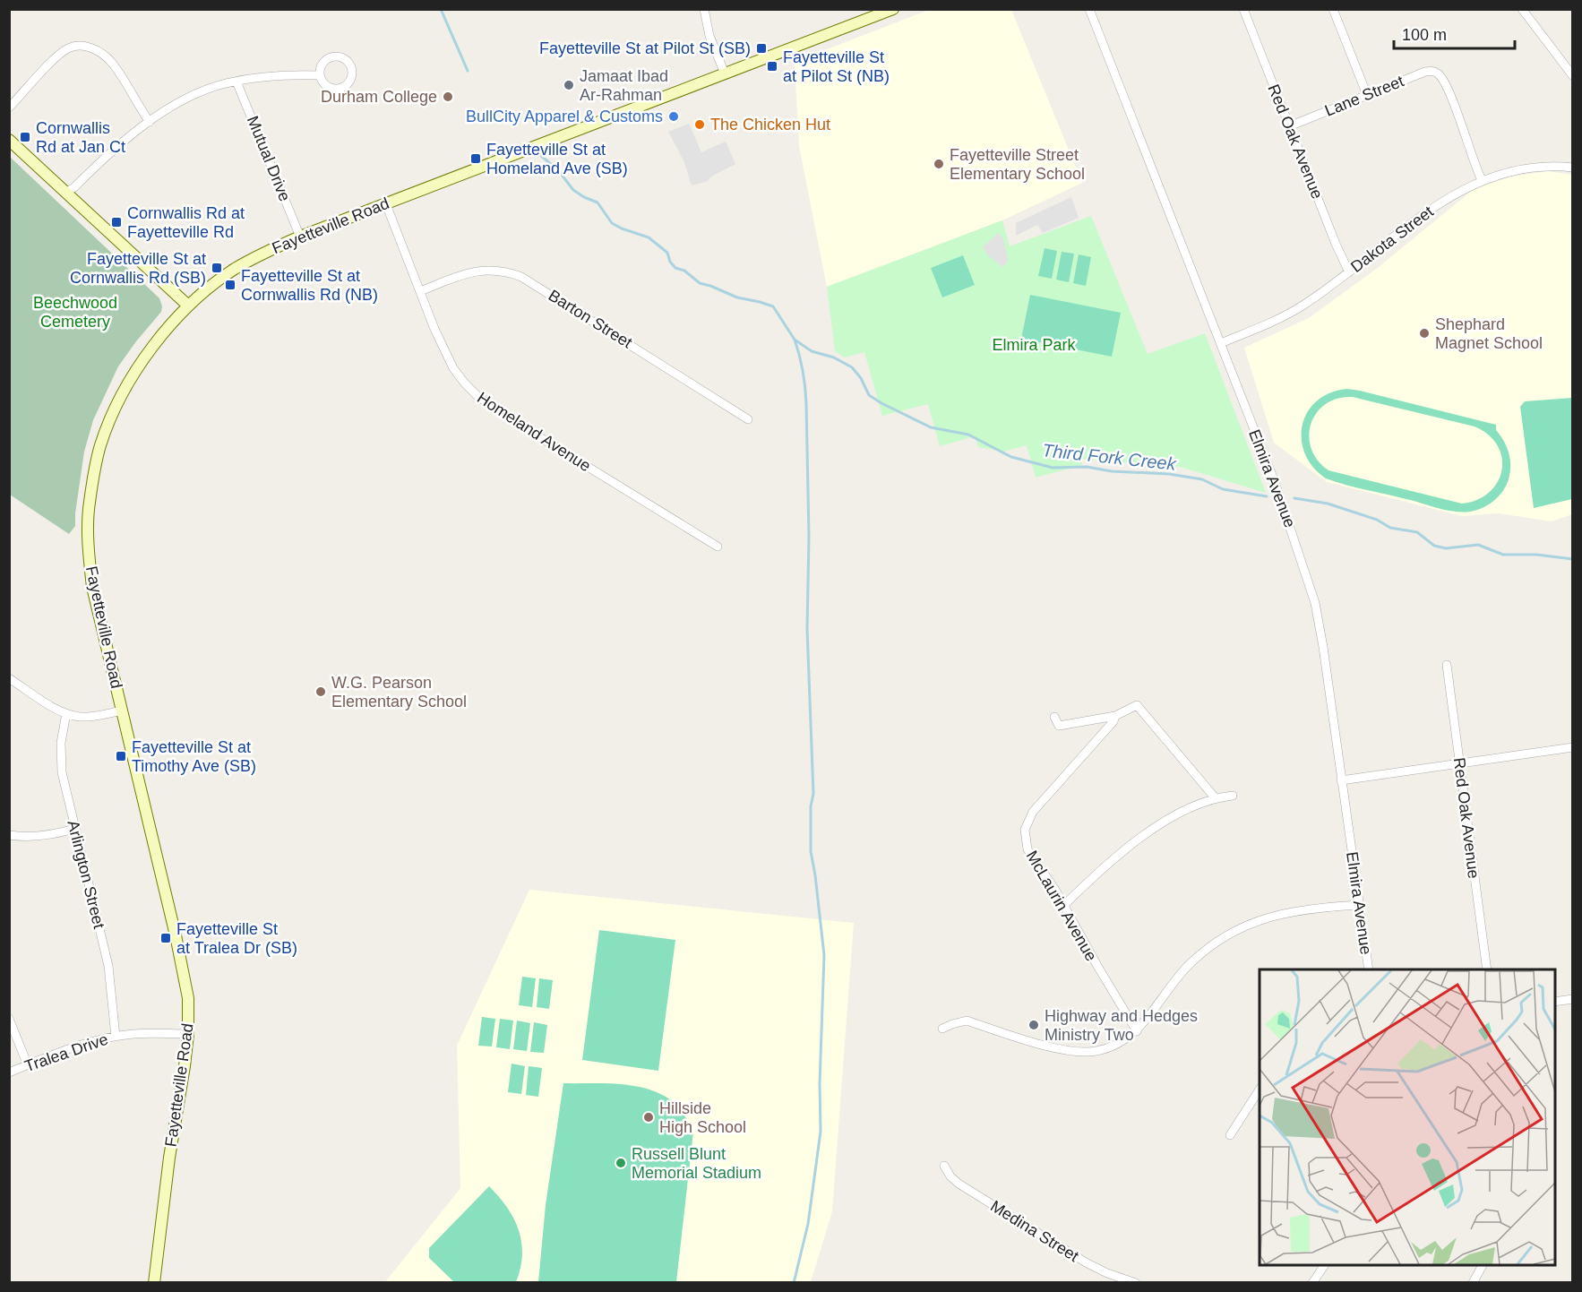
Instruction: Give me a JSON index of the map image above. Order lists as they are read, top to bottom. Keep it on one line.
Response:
{"streets":{"main road":["Fayetteville Road"],"street":["Lane Street","Red Oak Avenue","Mutual Drive","Dakota Street","Barton Street","Homeland Avenue","Elmira Avenue","Arlington Street","McLaurin Avenue","Tralea Drive","Medina Street"]},"crossings":[["Lane Street","Red Oak Avenue"],["Lane Street","Dakota Street"],["Red Oak Avenue","Dakota Street"],["Mutual Drive","Fayetteville Road"],["Fayetteville Road","Homeland Avenue"],["Fayetteville Road","Tralea Drive"],["Dakota Street","Elmira Avenue"],["Barton Street","Homeland Avenue"],["Arlington Street","Tralea Drive"]],"water":["Third Fork Creek"],"parks":["Beechwood Cemetery","Elmira Park"],"places":{"transit":["Fayetteville St at Pilot St (SB)","Fayetteville St at Pilot St (NB)","Cornwallis Rd at Jan Ct","Fayetteville St at Homeland Ave (SB)","Cornwallis Rd at Fayetteville Rd","Fayetteville St at Cornwallis Rd (SB)","Fayetteville St at Cornwallis Rd (NB)","Fayetteville St at Timothy Ave (SB)","Fayetteville St at Tralea Dr (SB)"],"other":["Jamaat Ibad Ar-Rahman","Durham College","BullCity Apparel & Customs","The Chicken Hut","Fayetteville Street Elementary School","Shephard Magnet School","W.G. Pearson Elementary School","Highway and Hedges Ministry Two","Hillside High School","Russell Blunt Memorial Stadium"]},"scale_bar":"100 m"}
